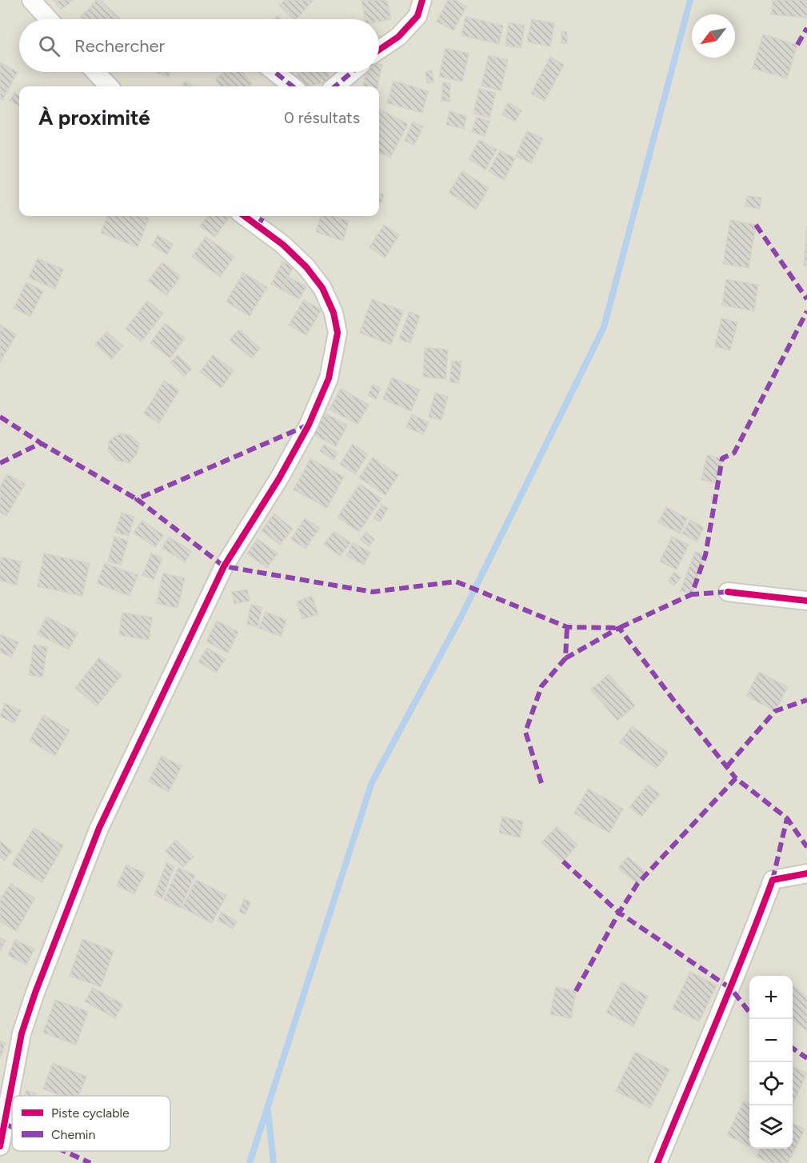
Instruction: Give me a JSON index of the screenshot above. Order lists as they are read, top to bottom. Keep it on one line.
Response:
{"legend":["Piste cyclable","Chemin"],"north":"bottom left","page":{"search":"Rechercher","heading":["À proximité","0 résultats"],"map_buttons":["+","−"]}}
